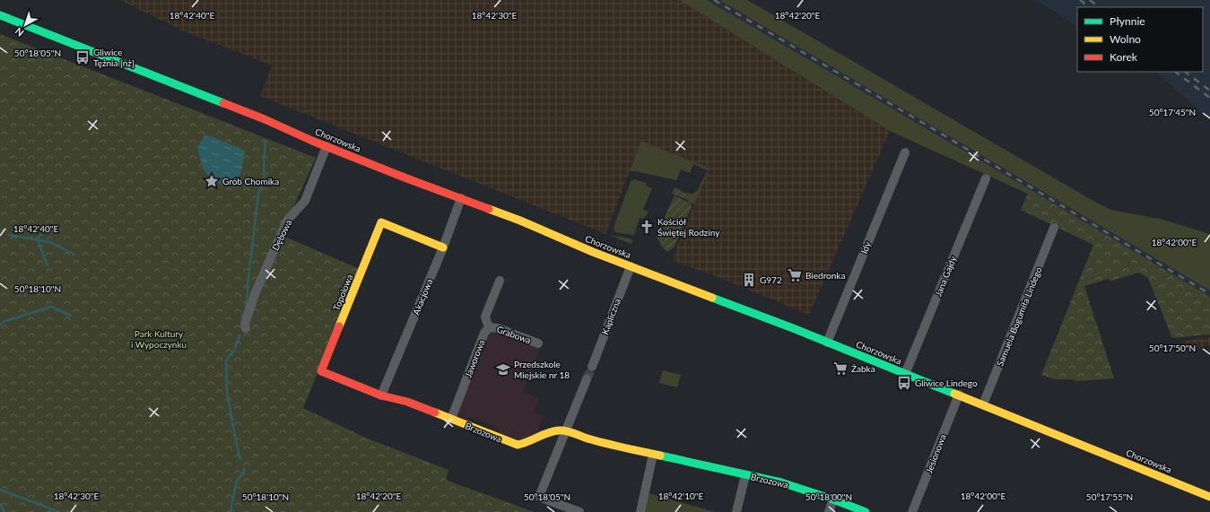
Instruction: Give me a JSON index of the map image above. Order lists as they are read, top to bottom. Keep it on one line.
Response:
{"streets":{"main road":["Chorzowska","Topolowa","Brzozowa"],"street":["Dębowa","Idy","Jana Gajdy","Akacjowa","Kapliczna","Samuela Bogumiła Lindego","Grabowa","Jaworowa","Jesionowa"]},"crossings":[["Chorzowska","Dębowa"],["Chorzowska","Idy"],["Chorzowska","Jana Gajdy"],["Chorzowska","Akacjowa"],["Chorzowska","Kapliczna"],["Chorzowska","Samuela Bogumiła Lindego"],["Chorzowska","Jesionowa"],["Topolowa","Akacjowa"],["Topolowa","Brzozowa"],["Akacjowa","Brzozowa"],["Grabowa","Jaworowa"],["Jaworowa","Brzozowa"]],"parks":["Park Kultury i Wypoczynku"],"places":{"bus stop":["Gliwice Tężnia [nż]","Gliwice Lindego"],"place":["Grób Chomika"],"church":["Kościół Świętej Rodziny"],"supermarket":["Biedronka","Żabka"],"building":["G972"],"school or university":["Przedszkole Miejskie nr 18"]},"legend":["Płynnie","Wolno","Korek"],"north":"bottom left","coordinates":["18°42'40\"E","18°42'30\"E","18°42'20\"E","50°18'05\"N","50°17'45\"N","18°42'00\"E","50°18'10\"N","50°17'50\"N","18°42'10\"E","50°18'00\"N","50°17'55\"N"]}
